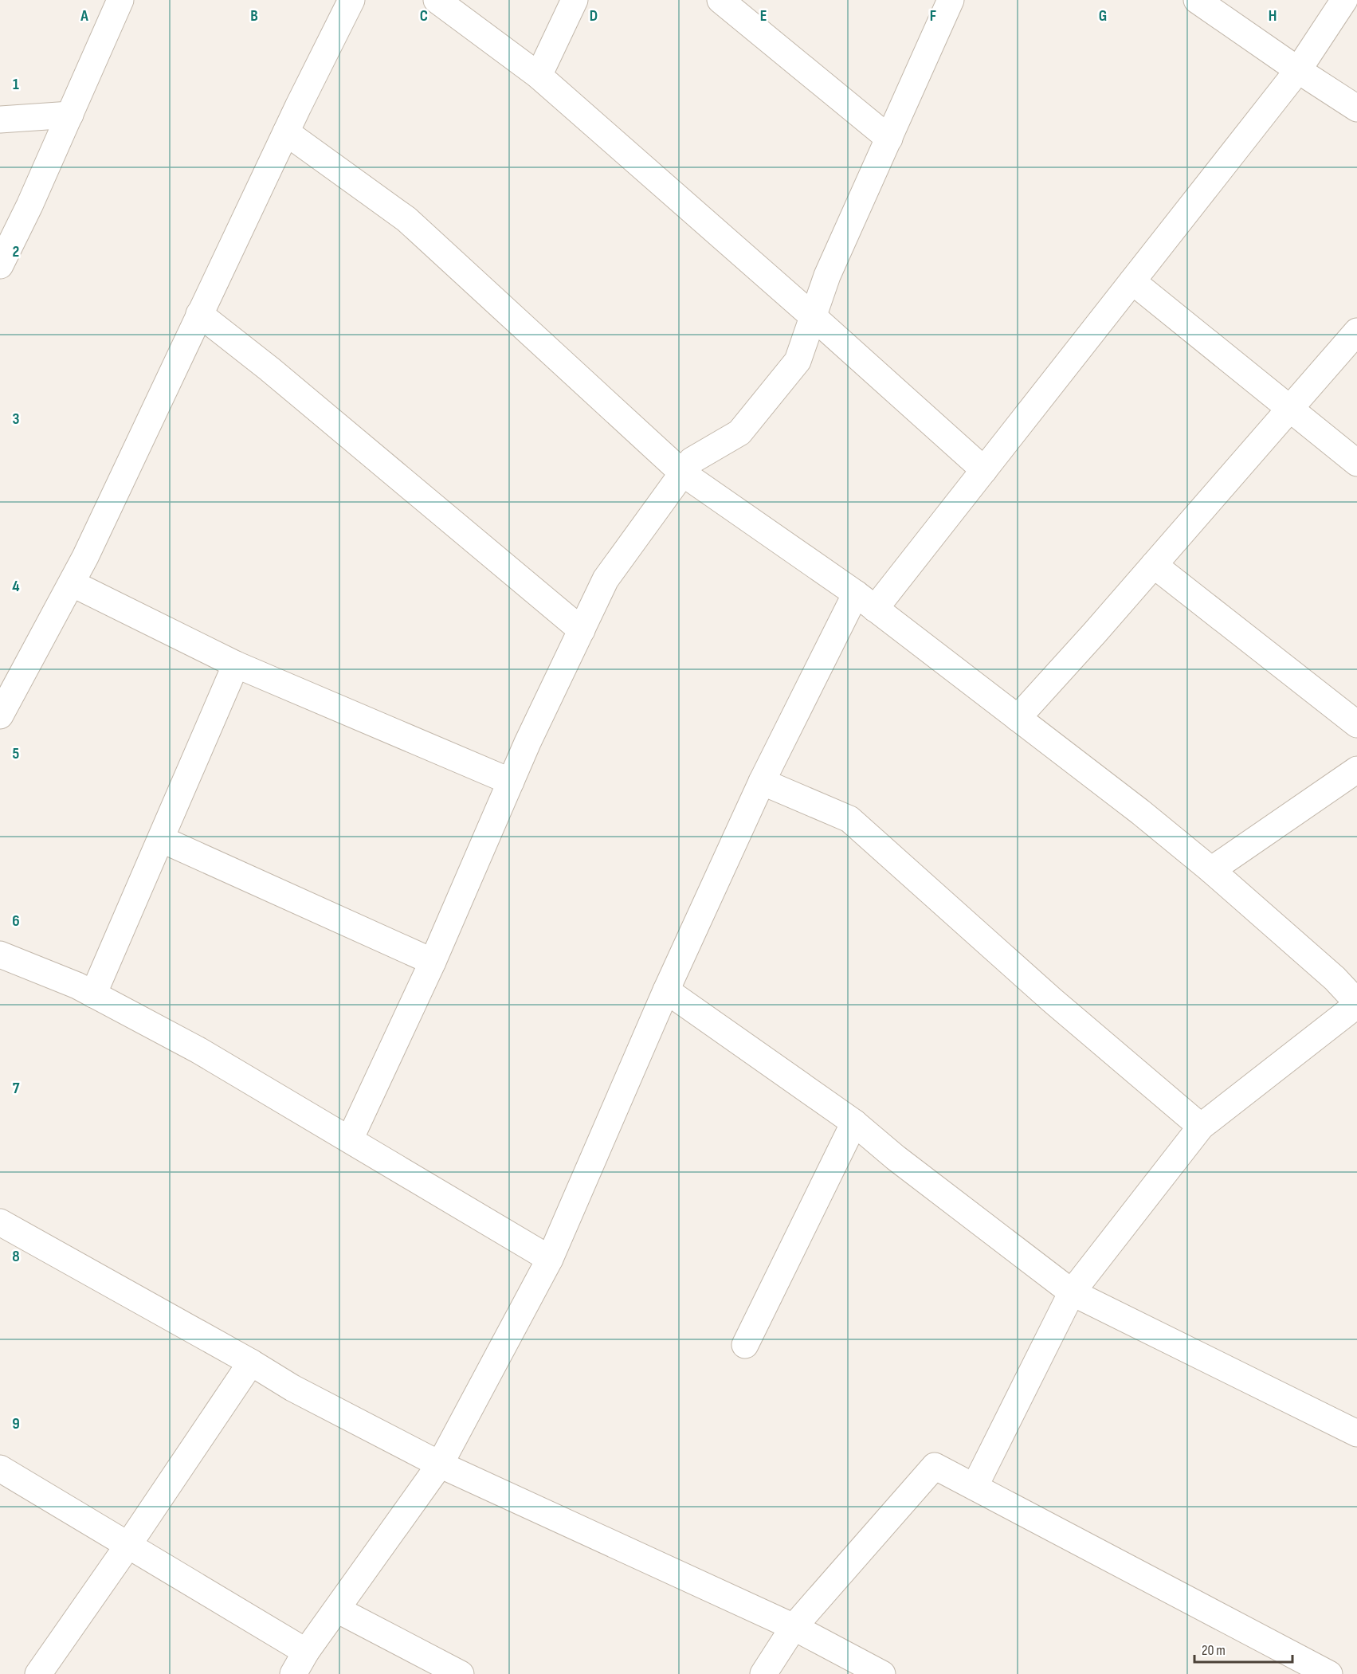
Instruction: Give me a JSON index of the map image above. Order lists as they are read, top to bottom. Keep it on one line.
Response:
{"scale_bar":"20 m","grid":{"columns":["A","B","C","D","E","F","G","H"],"rows":["1","2","3","4","5","6","7","8","9"]}}
